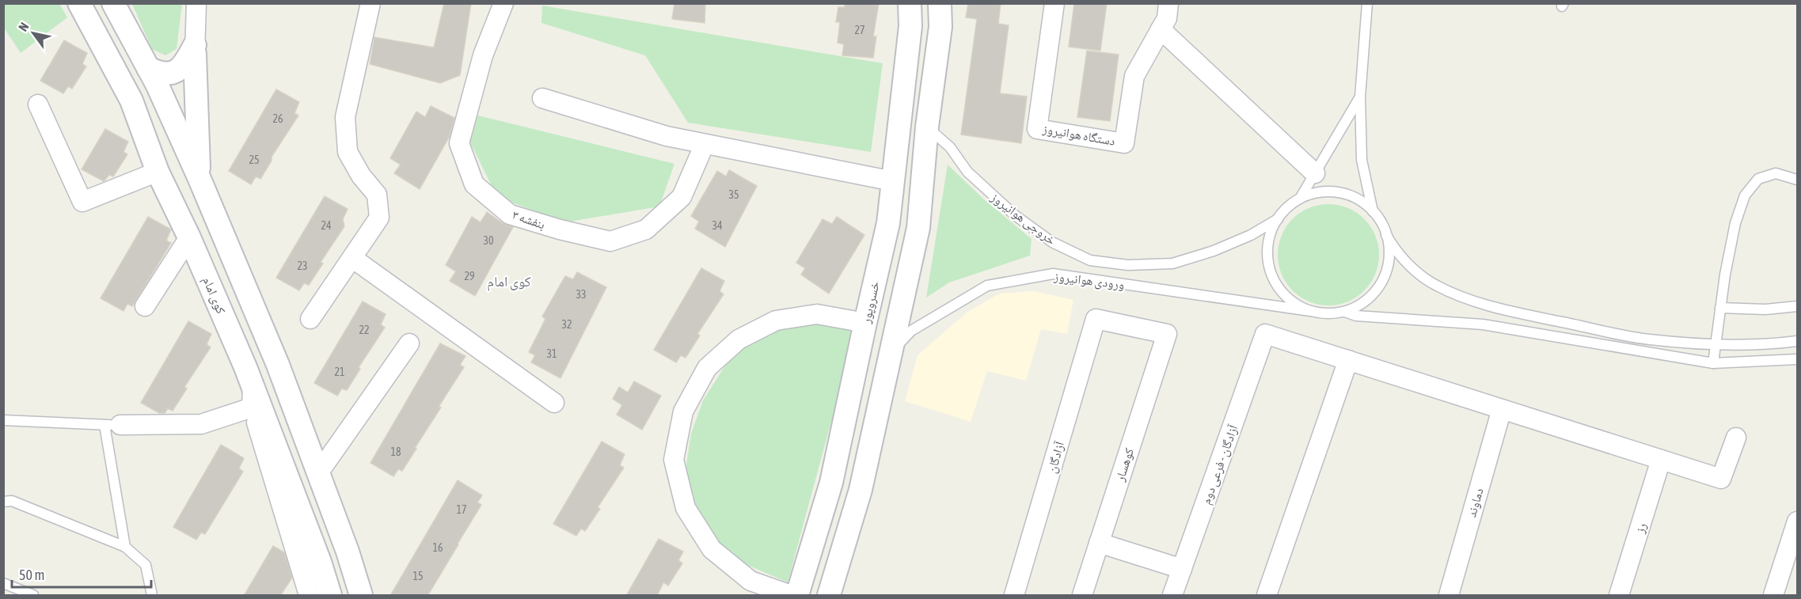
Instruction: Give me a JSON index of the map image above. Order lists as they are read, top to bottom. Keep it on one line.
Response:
{"streets":{"street":["دستگاه هوانیروز","بنفشه ۳","کوی امام","خسروپور","آزادگان","کوهسار","آزادگان - فرعی دوم","دماوند","رز"],"lane":["خروجی هوانیروز","ورودی هوانیروز"]},"crossings":[["خروجی هوانیروز","ورودی هوانیروز"],["آزادگان","کوهسار"]],"districts":["کوی امام"],"house_numbers":["27","26","25","35","24","34","30","23","29","33","32","22","31","21","18","17","16","15"],"scale_bar":"50 m","north":"top left"}
